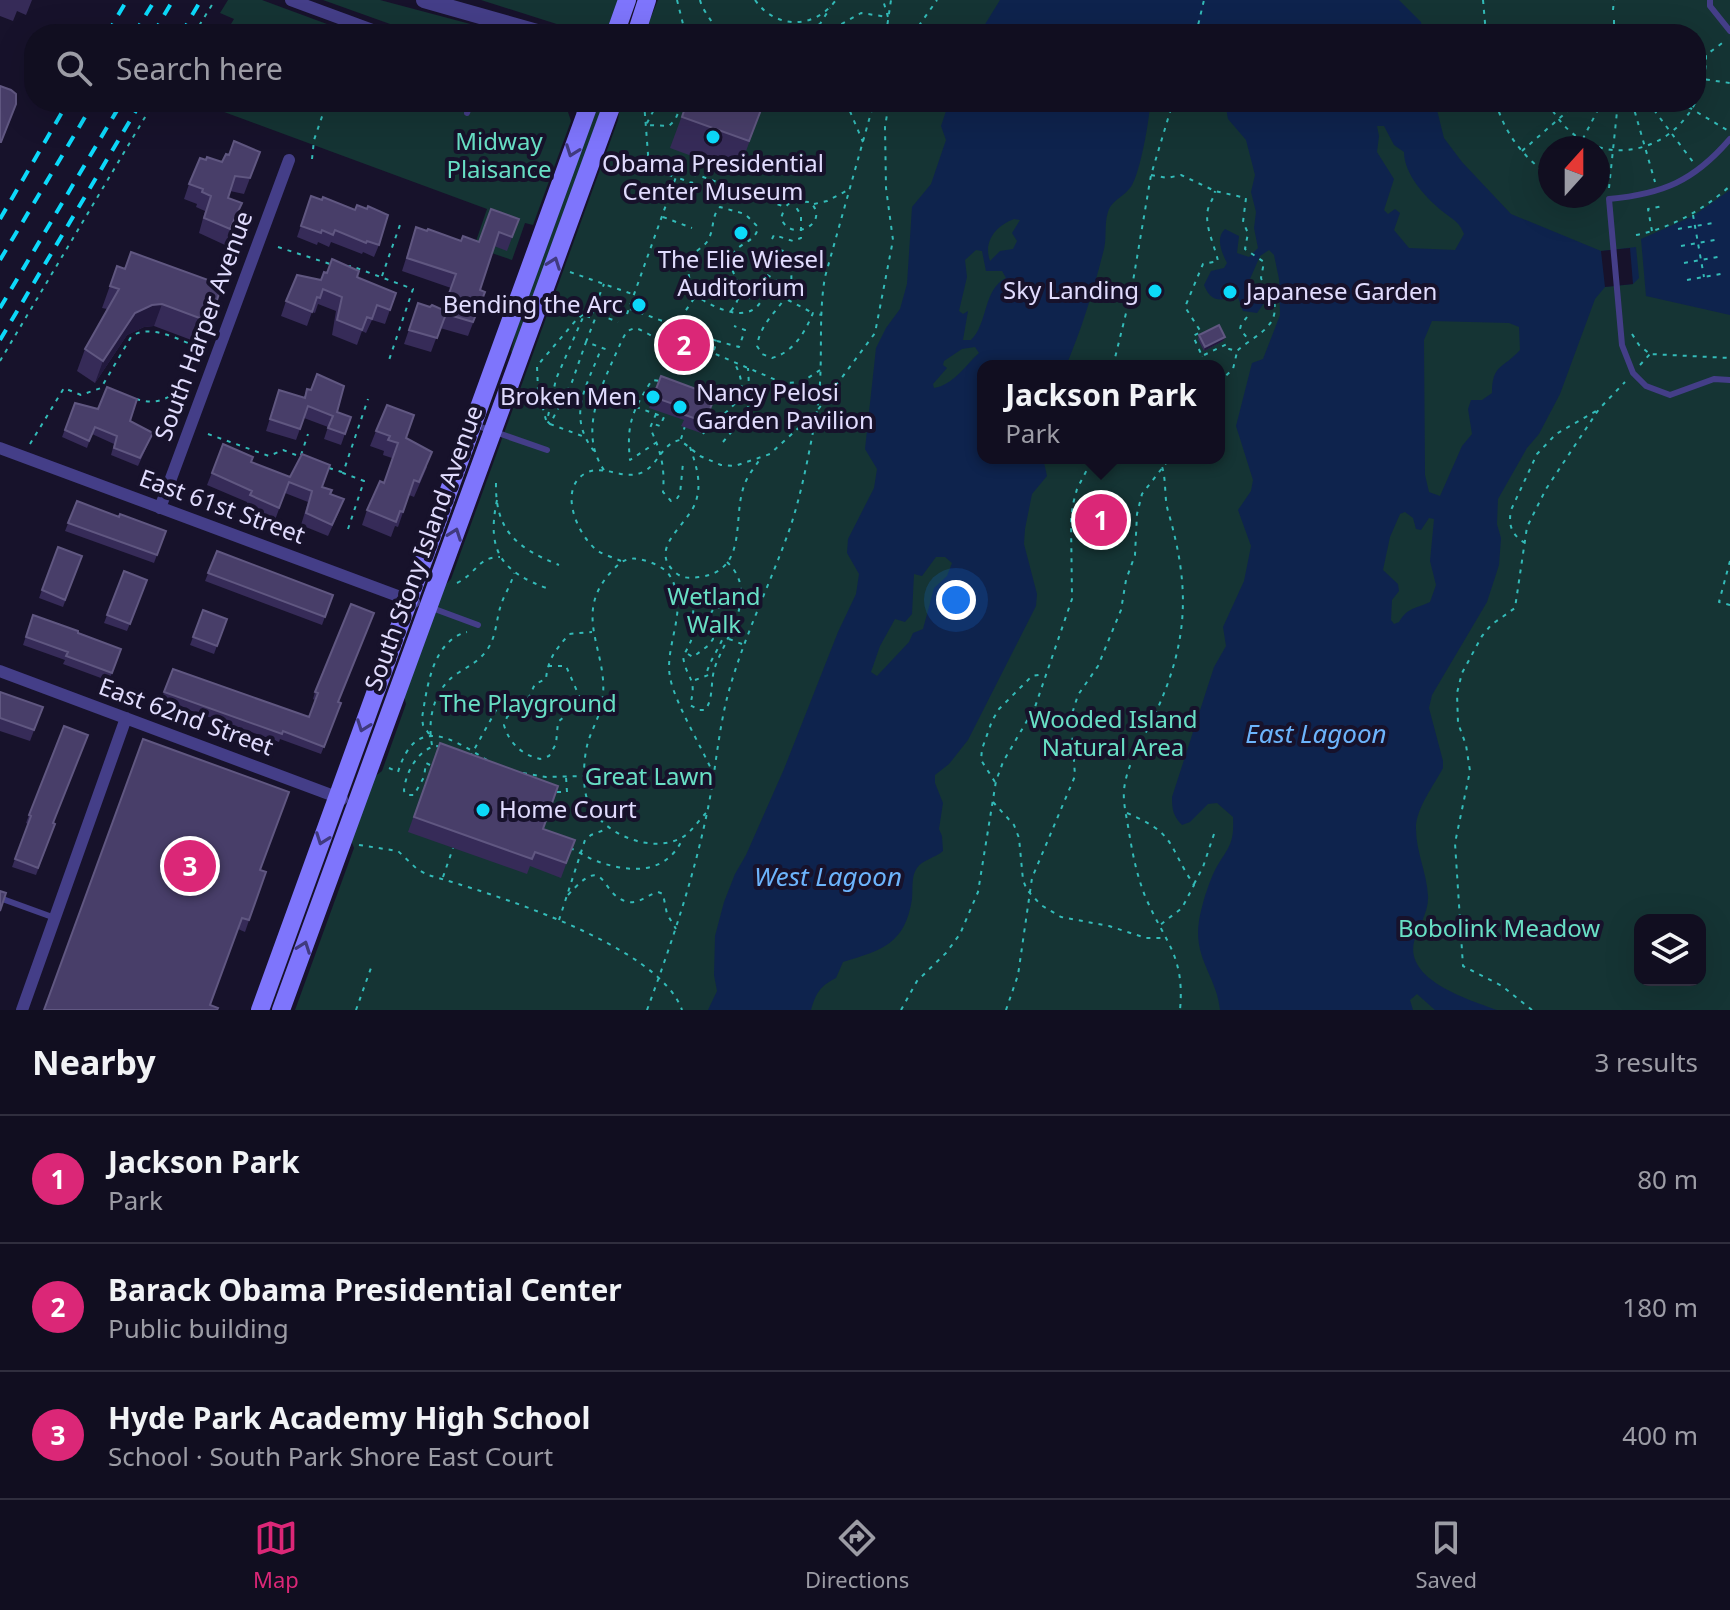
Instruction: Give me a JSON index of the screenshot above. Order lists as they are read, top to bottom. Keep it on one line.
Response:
{"streets":{"main road":["South Stony Island Avenue"],"street":["South Harper Avenue","East 61st Street","East 62nd Street"]},"crossings":[["South Harper Avenue","East 61st Street"],["East 61st Street","South Stony Island Avenue"],["South Stony Island Avenue","East 62nd Street"]],"water":["East Lagoon","West Lagoon"],"parks":["Midway Plaisance","Wetland Walk","The Playground","Wooded Island Natural Area","Great Lawn","Bobolink Meadow"],"places":["Obama Presidential Center Museum","The Elie Wiesel Auditorium","Sky Landing","Japanese Garden","Bending the Arc","Broken Men","Nancy Pelosi Garden Pavilion","Home Court"],"north":"top","page":{"search":"Search here","pins":["2","1","3"],"popup":["Jackson Park","Park"],"heading":["Nearby","3 results"],"list":[{"mark":"1","name":"Jackson Park","note":"Park","value":"80 m"},{"mark":"2","name":"Barack Obama Presidential Center","note":"Public building","value":"180 m"},{"mark":"3","name":"Hyde Park Academy High School","note":"School · South Park Shore East Court","value":"400 m"}],"nav":["Map","Directions","Saved"]}}
